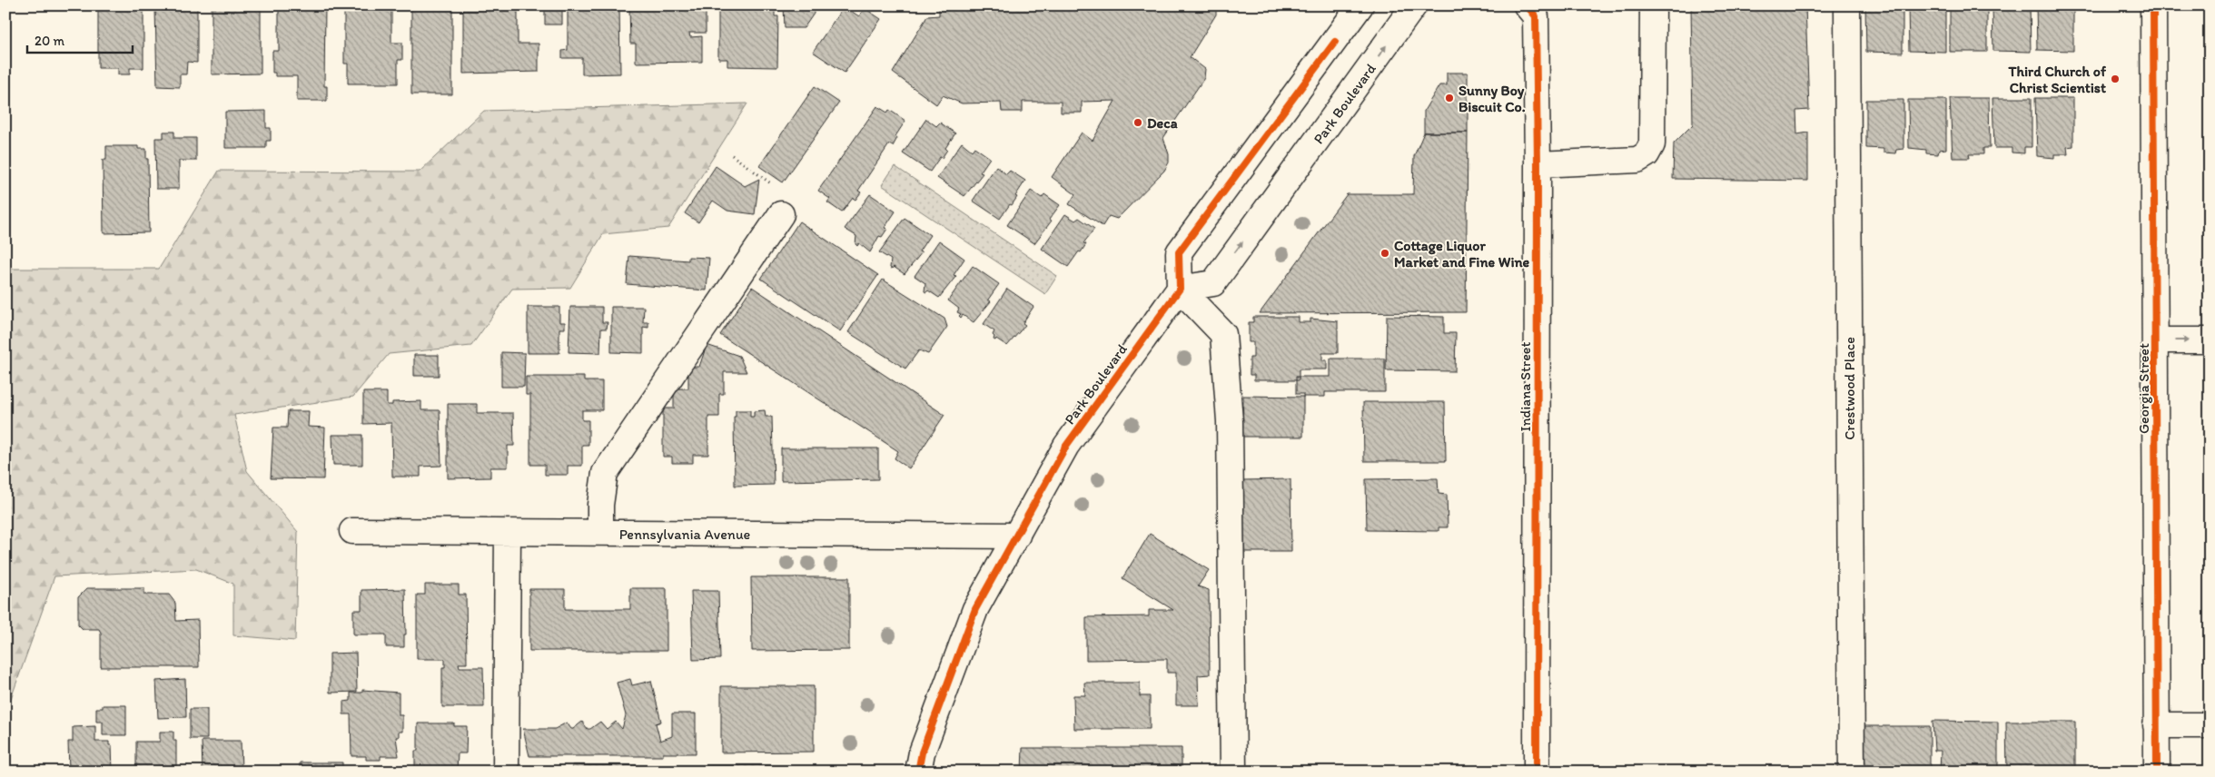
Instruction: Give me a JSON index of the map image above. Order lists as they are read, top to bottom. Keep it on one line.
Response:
{"streets":{"street":["Park Boulevard","Indiana Street","Crestwood Place","Georgia Street","Pennsylvania Avenue"]},"crossings":[["Park Boulevard","Pennsylvania Avenue"]],"places":["Third Church of Christ Scientist","Sunny Boy Biscuit Co.","Deca","Cottage Liquor Market and Fine Wine"],"scale_bar":"20 m"}
